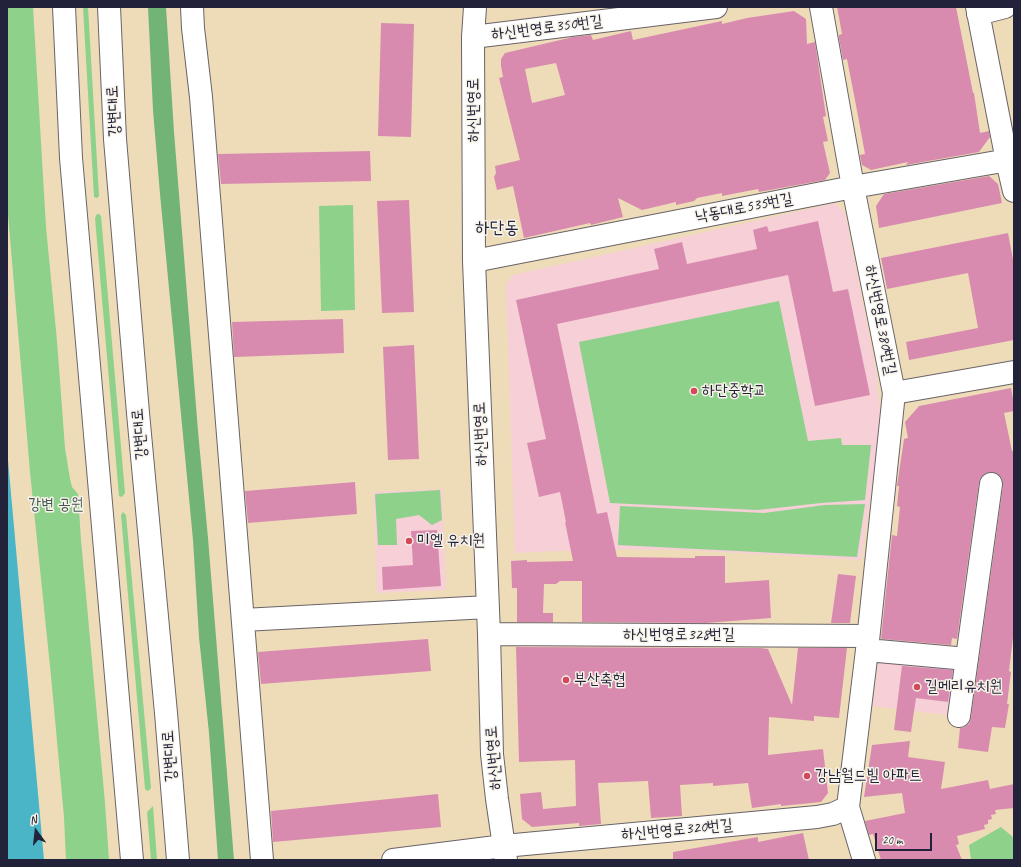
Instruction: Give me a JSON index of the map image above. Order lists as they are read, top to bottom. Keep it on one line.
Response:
{"streets":{"street":["하신번영로350번길","하신번영로","강변대로","낙동대로535번길","하신번영로380번길","하신번영로328번길","하신번영로320번길"]},"crossings":[["하신번영로350번길","하신번영로"],["하신번영로","낙동대로535번길"],["하신번영로","하신번영로328번길"],["하신번영로","하신번영로320번길"],["낙동대로535번길","하신번영로380번길"],["하신번영로380번길","하신번영로328번길"],["하신번영로380번길","하신번영로320번길"]],"districts":["하단동"],"parks":["강변 공원"],"places":["하단중학교","미엘 유치원","부산축협","길메리유치원","강남월드빌 아파트"],"scale_bar":"20 m","north":"top"}
